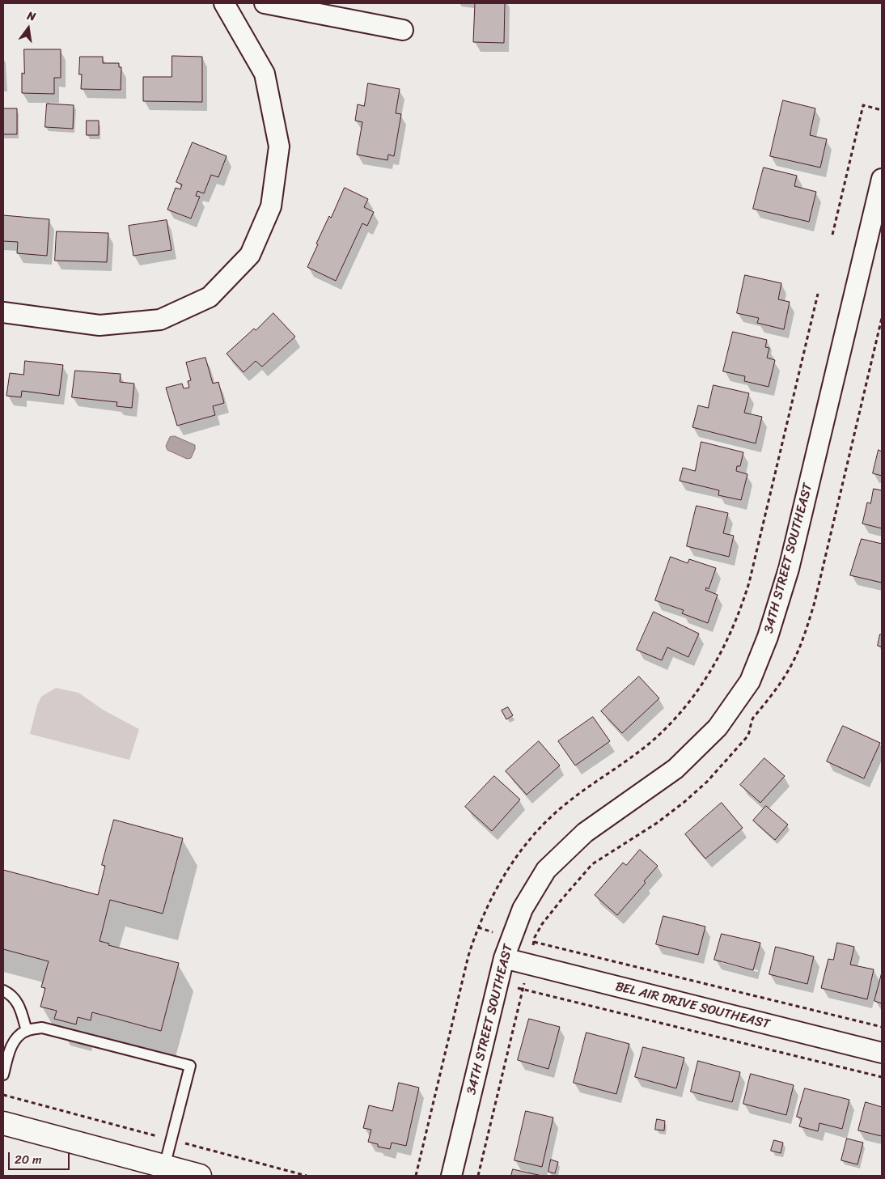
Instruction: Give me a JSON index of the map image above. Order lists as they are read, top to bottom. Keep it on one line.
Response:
{"streets":{"street":["34TH STREET SOUTHEAST","BEL AIR DRIVE SOUTHEAST"]},"crossings":[["34TH STREET SOUTHEAST","BEL AIR DRIVE SOUTHEAST"]],"scale_bar":"20 m","north":"top"}
